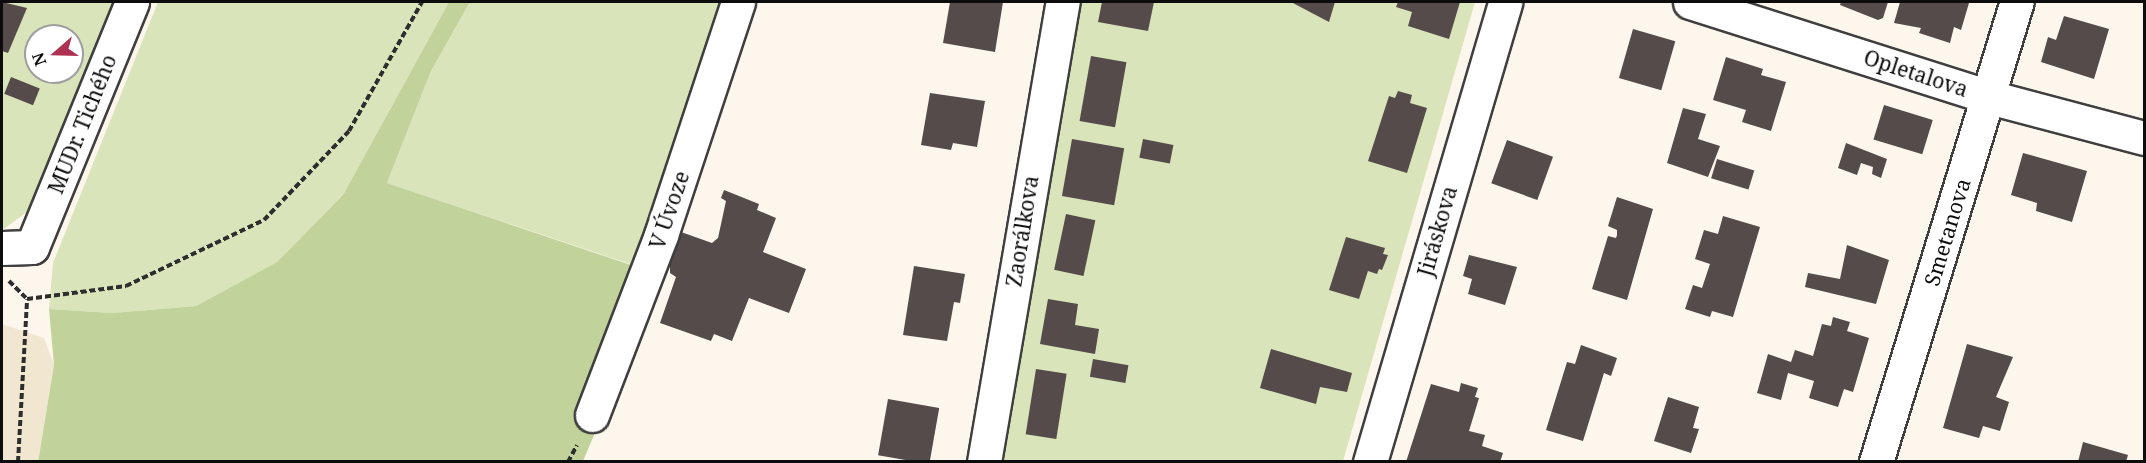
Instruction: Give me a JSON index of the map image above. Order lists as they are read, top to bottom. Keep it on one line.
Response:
{"streets":{"street":["Opletalova","MUDr. Tichého","V Úvoze","Zaorálkova","Jiráskova","Smetanova"]},"crossings":[["Opletalova","Smetanova"]],"north":"left"}
